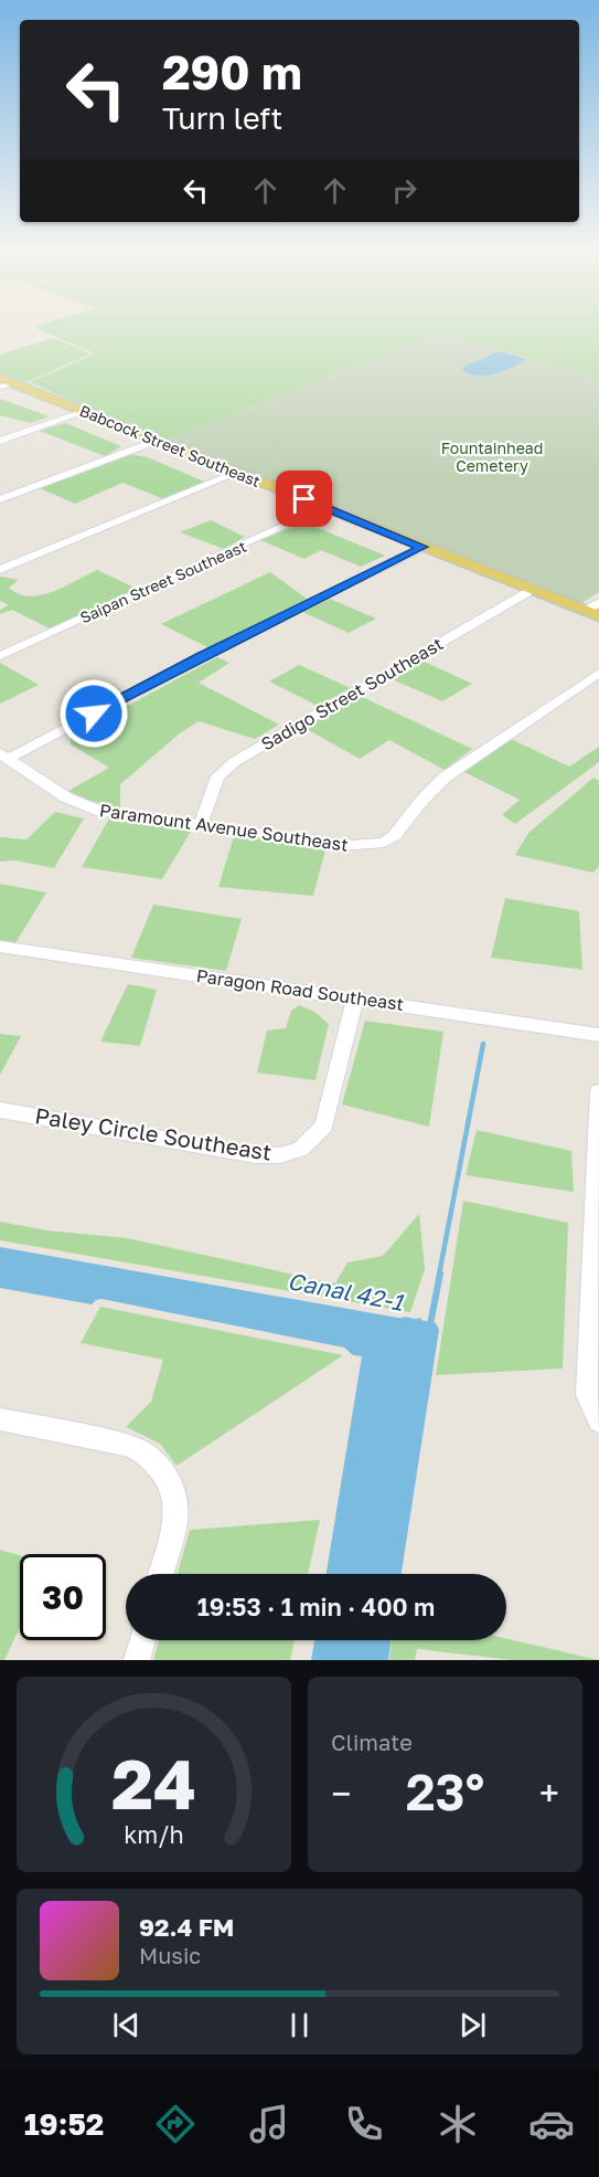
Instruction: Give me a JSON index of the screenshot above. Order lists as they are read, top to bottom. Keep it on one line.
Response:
{"streets":{"main road":["Babcock Street Southeast"],"street":["Saipan Street Southeast","Sadigo Street Southeast","Paramount Avenue Southeast","Paragon Road Southeast","Paley Circle Southeast"]},"crossings":[["Babcock Street Southeast","Saipan Street Southeast"],["Babcock Street Southeast","Sadigo Street Southeast"],["Sadigo Street Southeast","Paramount Avenue Southeast"],["Paragon Road Southeast","Paley Circle Southeast"]],"water":["Canal 42-1"],"parks":["Fountainhead Cemetery"],"page":{"turn":["290 m","Turn left"],"limit":"30","trip":"19:53 · 1 min · 400 m","tile":"Climate","heat":["−","23°","+"],"song":["92.4 FM","Music"],"tabs":"19:52","gauge":["24","km/h"]}}
